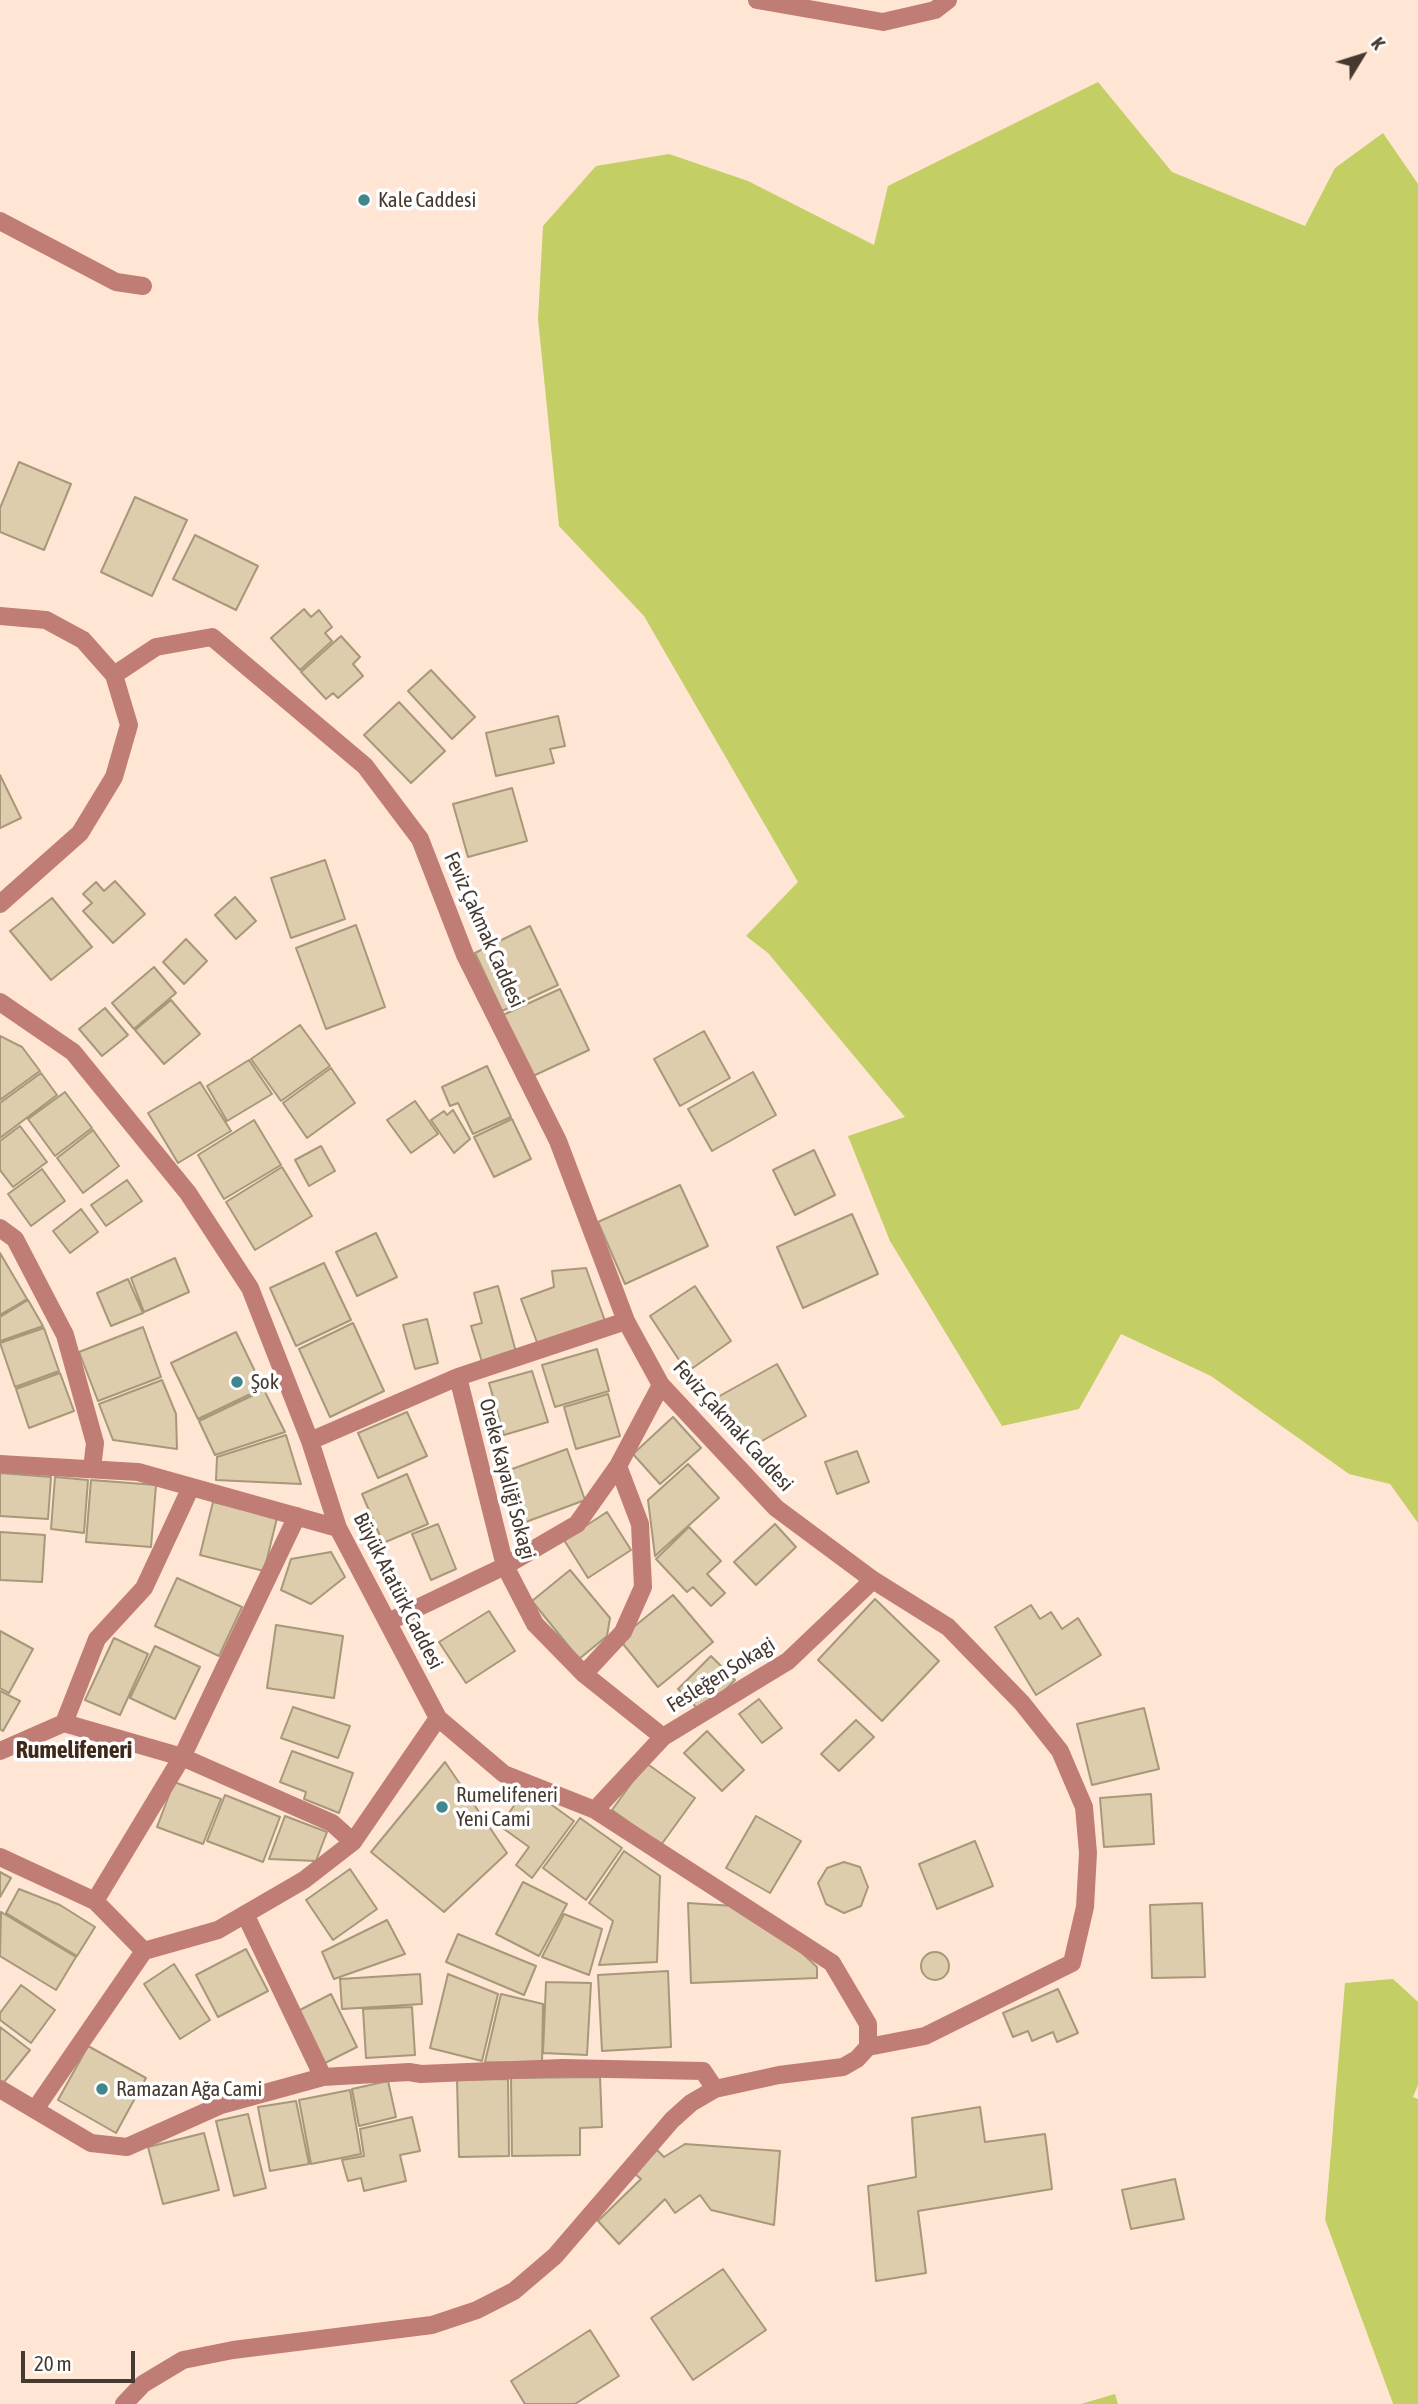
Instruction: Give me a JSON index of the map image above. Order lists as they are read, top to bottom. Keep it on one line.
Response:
{"streets":{"street":["Feviz Çakmak Caddesi","Oreke Kayaliği Sokagi","Büyük Atatürk Caddesi","Fesleğen Sokagi"]},"crossings":[["Feviz Çakmak Caddesi","Büyük Atatürk Caddesi"],["Feviz Çakmak Caddesi","Fesleğen Sokagi"],["Oreke Kayaliği Sokagi","Fesleğen Sokagi"],["Büyük Atatürk Caddesi","Fesleğen Sokagi"]],"districts":["Rumelifeneri"],"places":["Kale Caddesi","Şok","Rumelifeneri Yeni Cami","Ramazan Ağa Cami"],"scale_bar":"20 m","north":"top right"}
